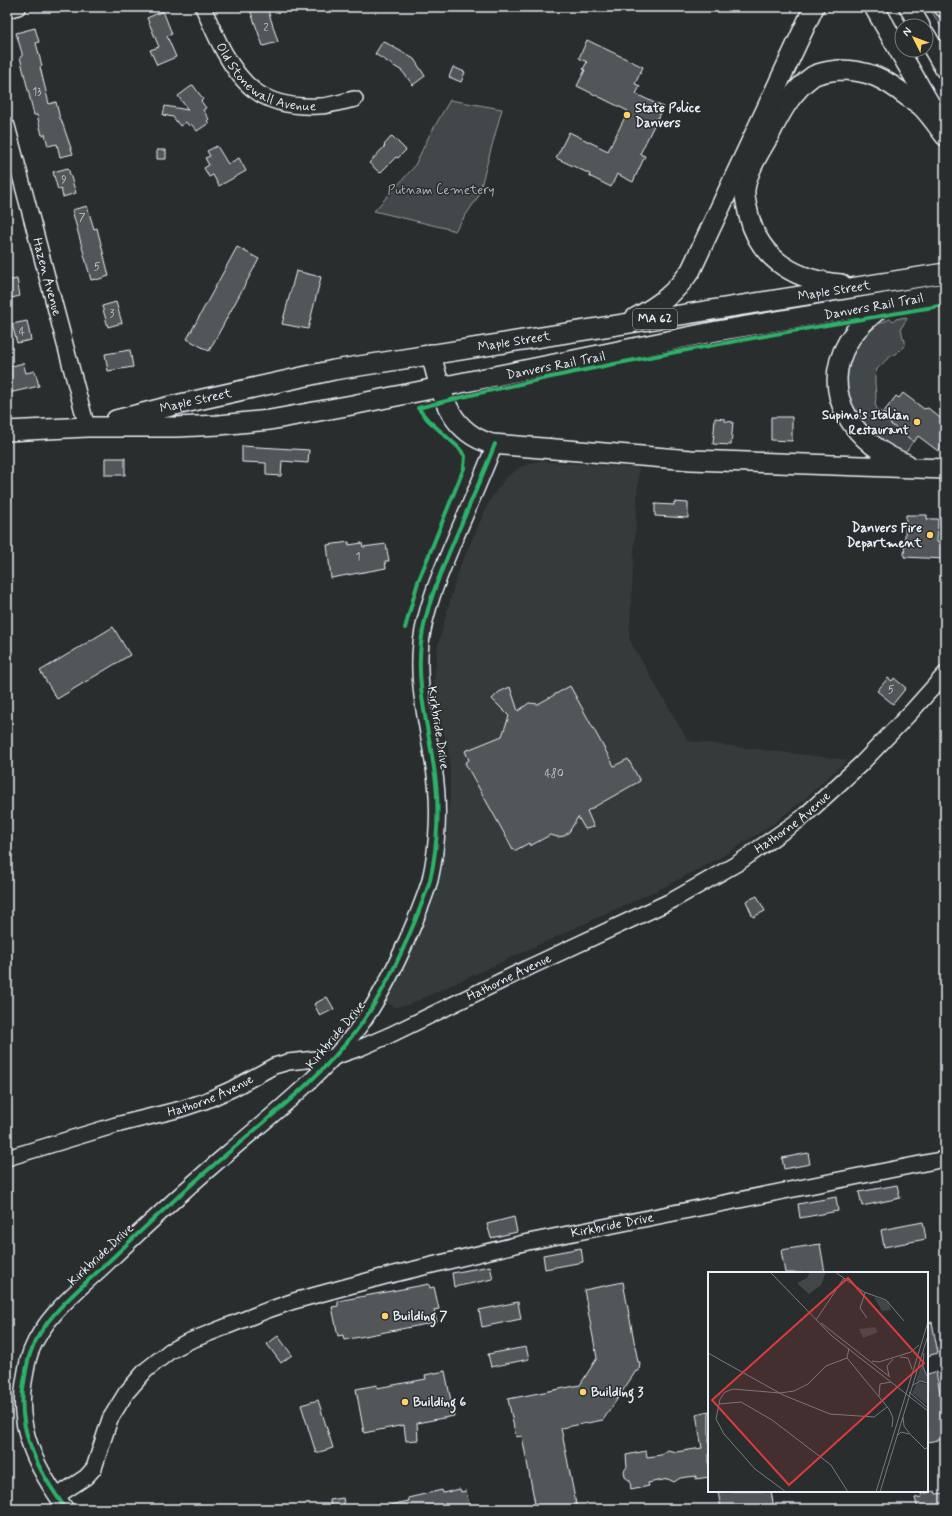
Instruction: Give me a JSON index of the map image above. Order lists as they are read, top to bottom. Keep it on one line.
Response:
{"streets":{"main road":["Maple Street","MA 62"],"street":["Old Stonewall Avenue","Hazen Avenue","Kirkbride Drive","Hathorne Avenue"],"cycle path":["Danvers Rail Trail"]},"crossings":[["Hazen Avenue","Maple Street"],["Kirkbride Drive","Hathorne Avenue"]],"parks":["Putnam Cemetery"],"places":["State Police Danvers","Supino's Italian Restaurant","Danvers Fire Department","Building 7","Building 3","Building 6"],"house_numbers":["2","13","9","7","5","3","4","1","5","480"],"north":"top left"}
